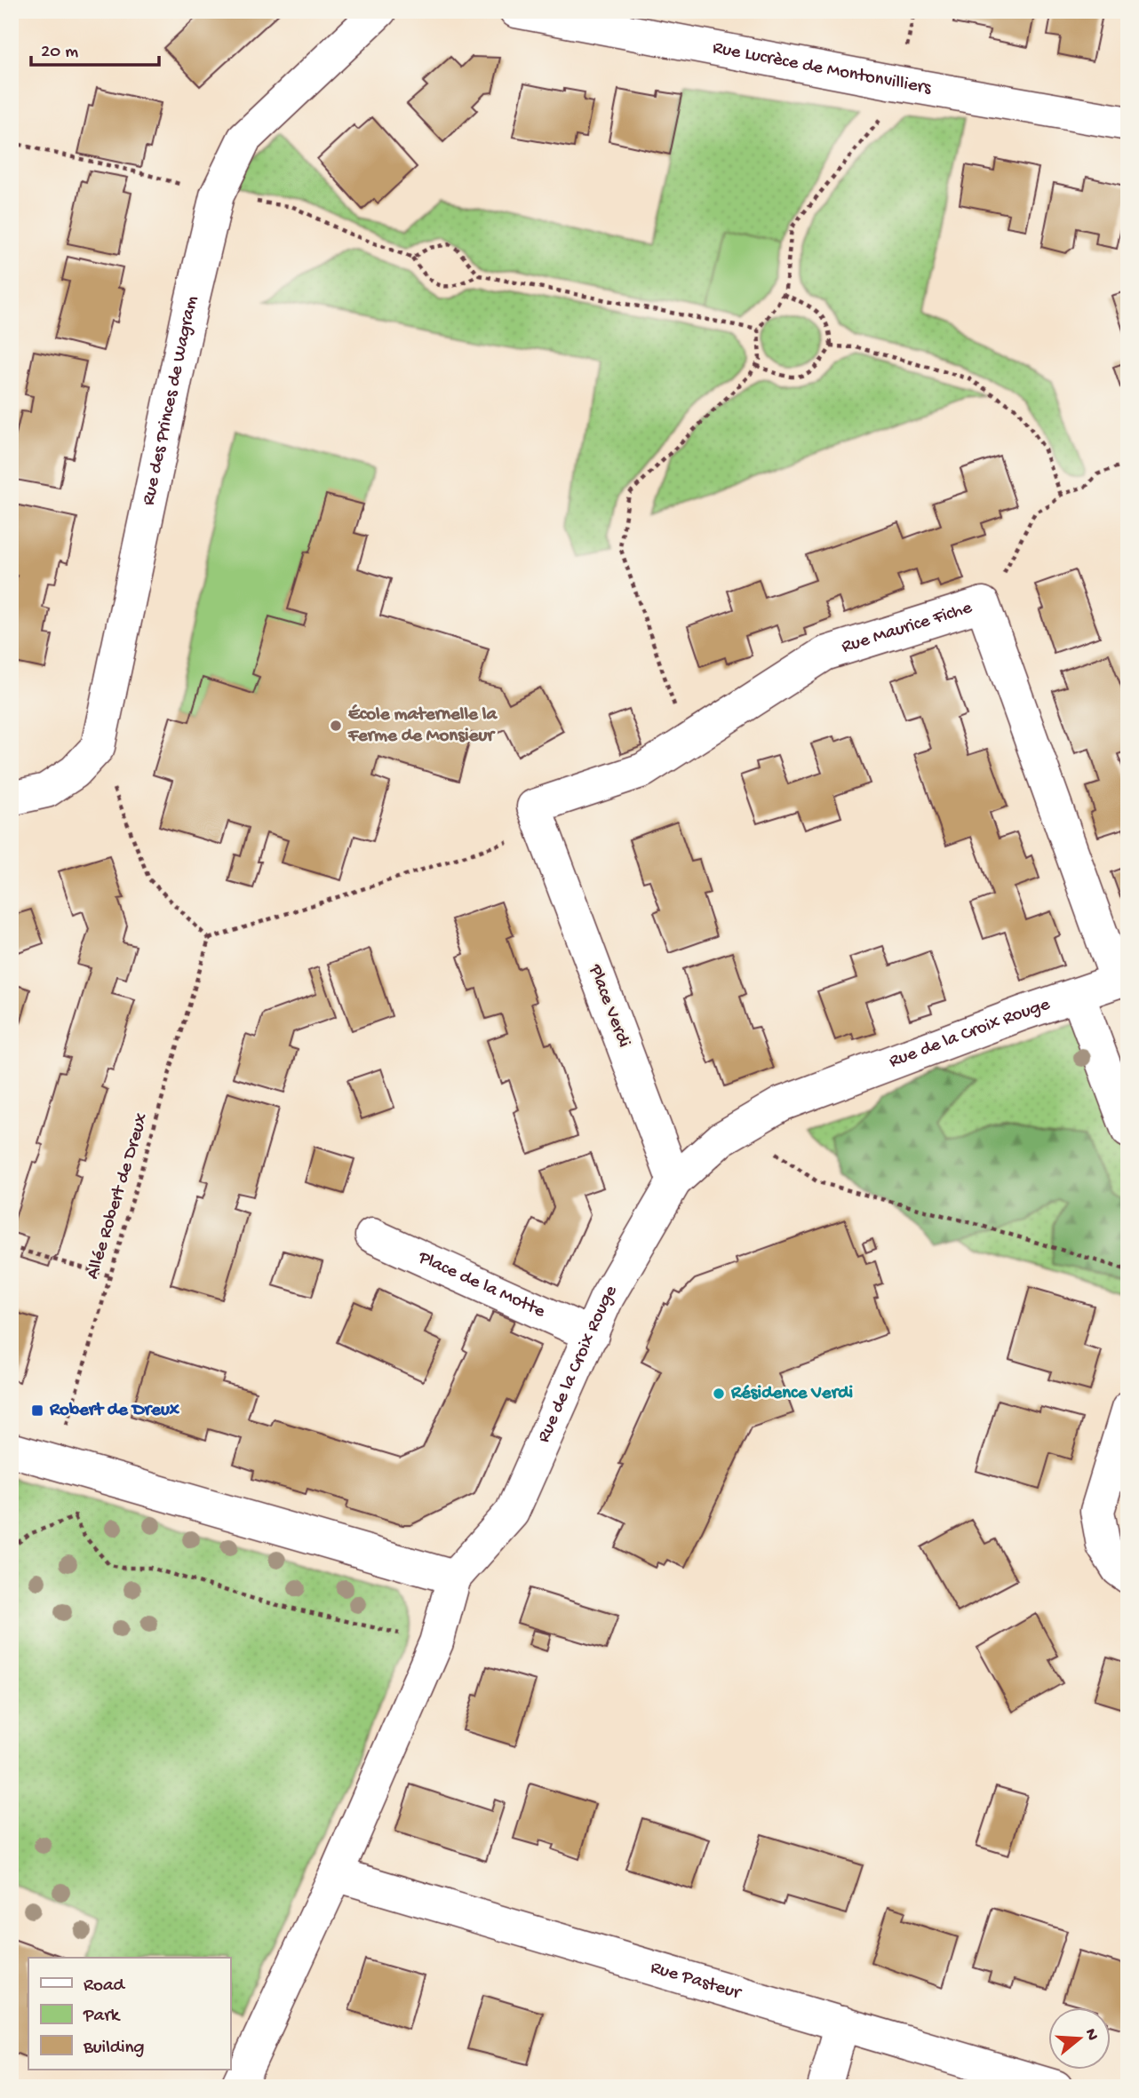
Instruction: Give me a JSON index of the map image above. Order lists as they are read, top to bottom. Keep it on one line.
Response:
{"streets":{"street":["Rue Lucrèce de Montonvilliers","Rue des Princes de Wagram","Rue Maurice Fiche","Place Verdi","Rue de la Croix Rouge","Place de la Motte","Rue Pasteur"],"path":["Allée Robert de Dreux"]},"crossings":[["Rue Maurice Fiche","Place Verdi"],["Rue Maurice Fiche","Rue de la Croix Rouge"],["Place Verdi","Rue de la Croix Rouge"],["Rue de la Croix Rouge","Place de la Motte"]],"places":{"other":["École maternelle la Ferme de Monsieur","Résidence Verdi"],"transit":["Robert de Dreux"]},"legend":["Road","Park","Building"],"scale_bar":"20 m","north":"right"}
